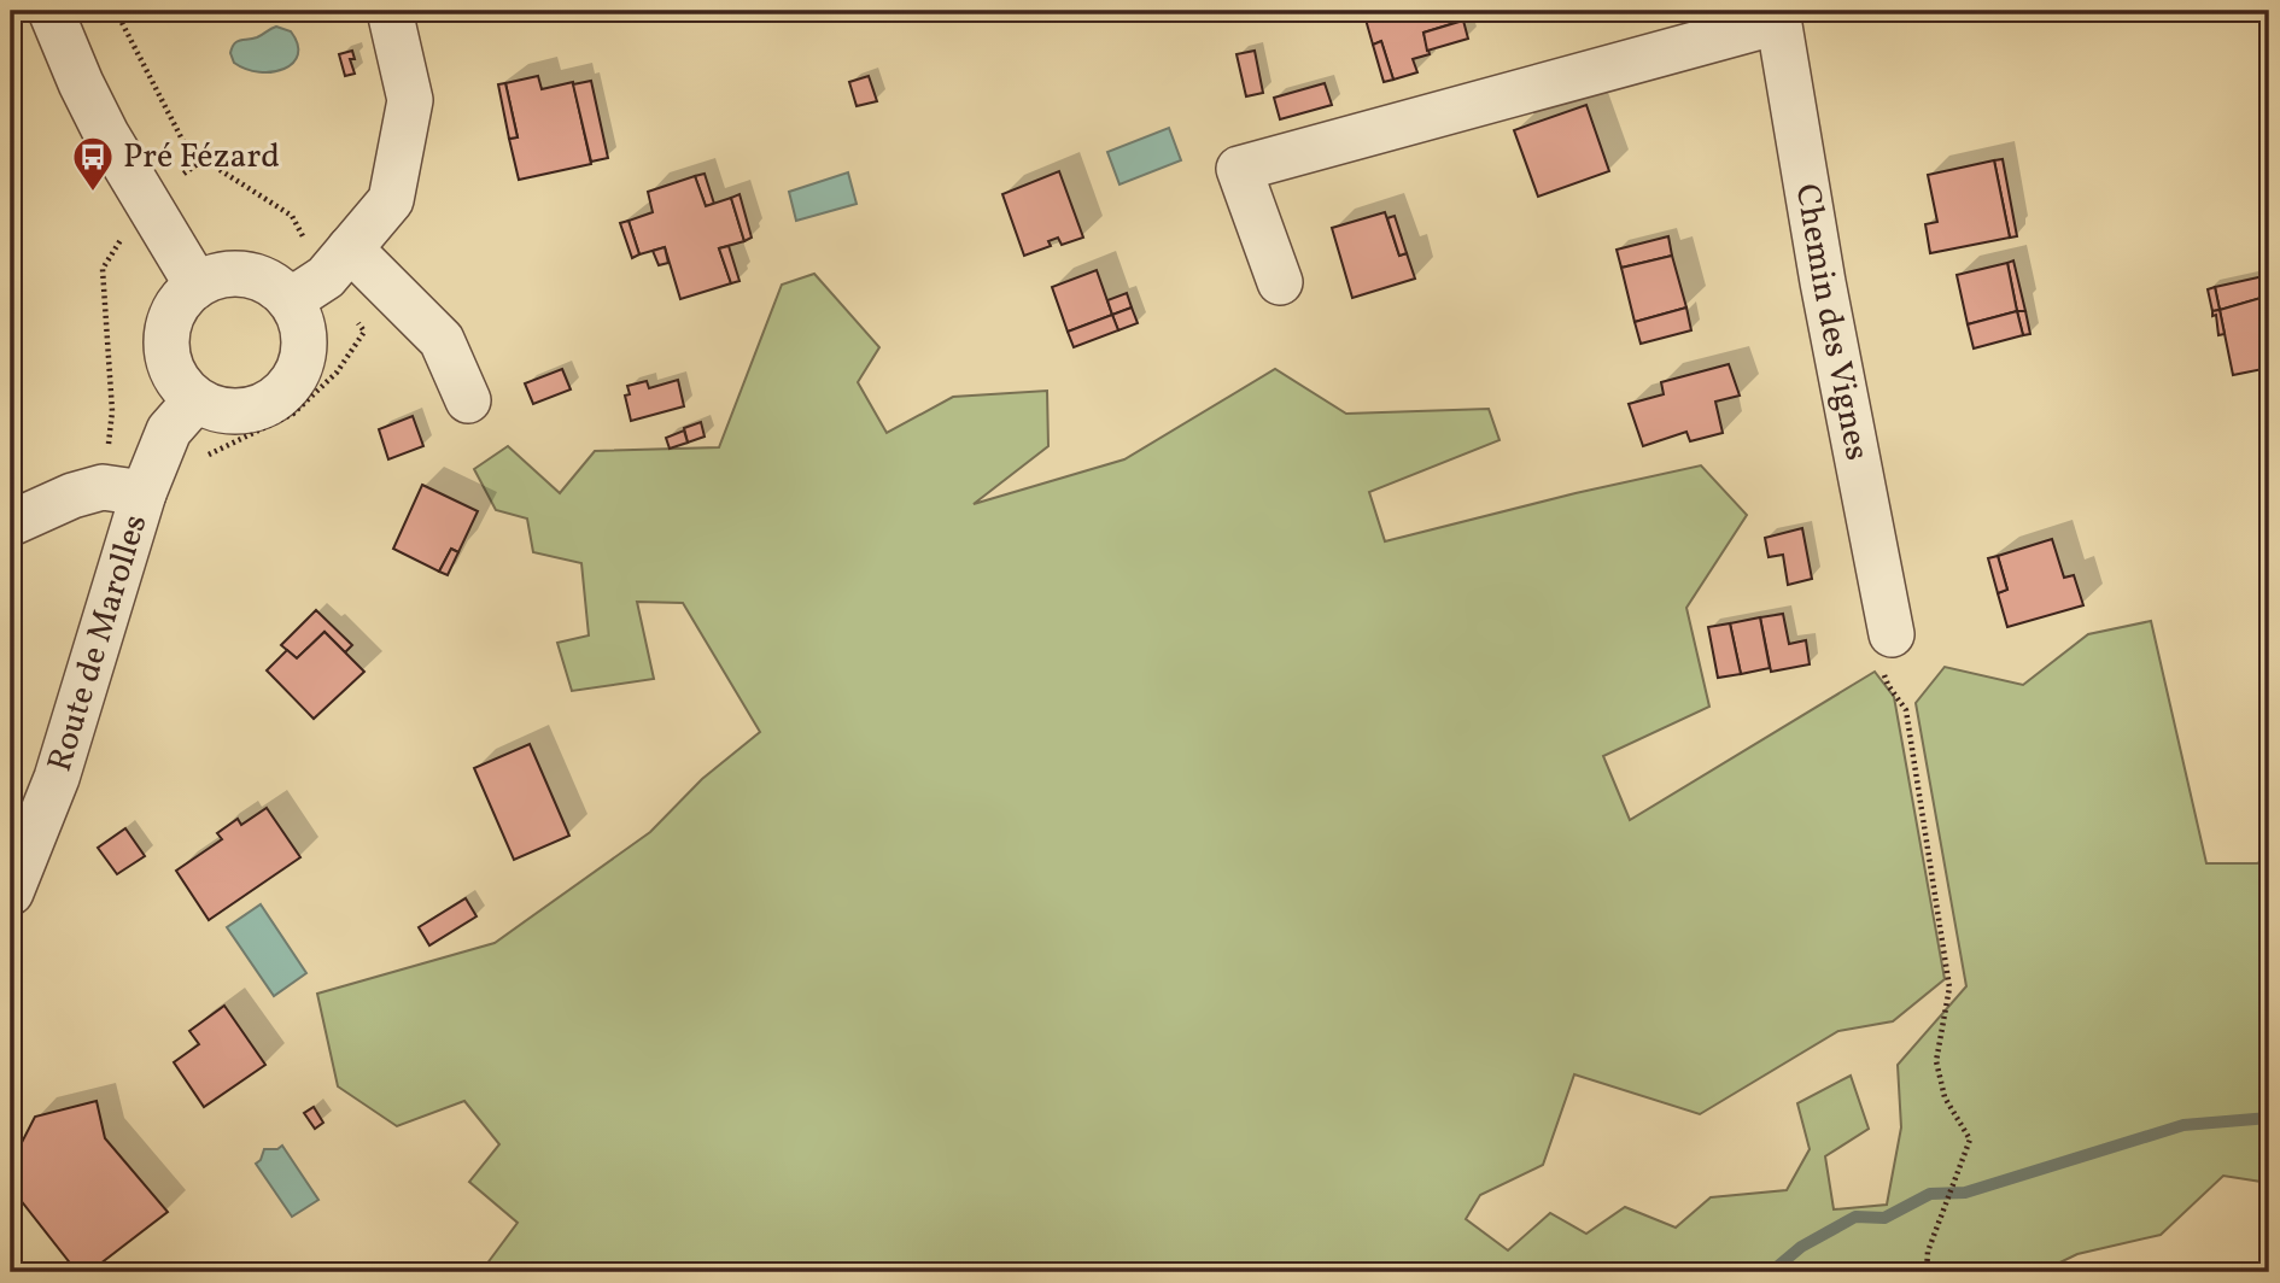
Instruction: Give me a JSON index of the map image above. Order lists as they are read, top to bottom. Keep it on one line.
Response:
{"streets":{"street":["Chemin des Vignes","Route de Marolles"]},"places":{"bus stop":["Pré Fézard"]}}
